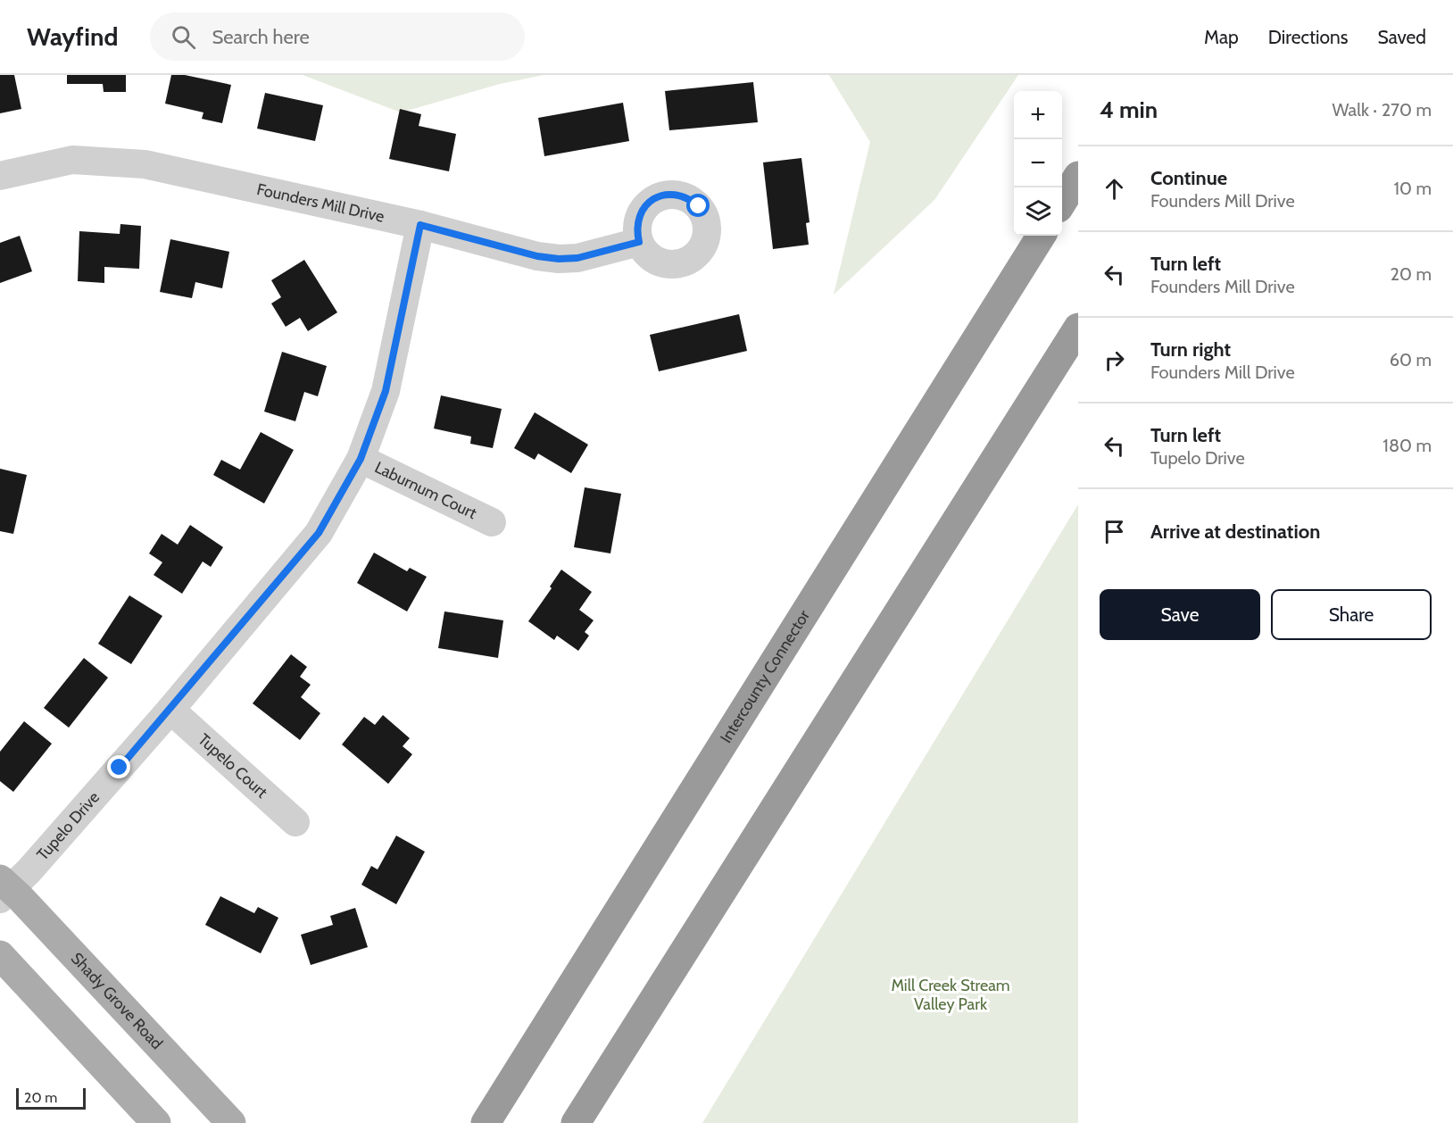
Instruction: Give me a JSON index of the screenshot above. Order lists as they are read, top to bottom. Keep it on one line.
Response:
{"streets":{"highway":["Intercounty Connector"],"main road":["Shady Grove Road"],"street":["Founders Mill Drive","Laburnum Court","Tupelo Court","Tupelo Drive"]},"crossings":[["Founders Mill Drive","Tupelo Drive"],["Laburnum Court","Tupelo Drive"],["Tupelo Court","Tupelo Drive"],["Tupelo Drive","Shady Grove Road"]],"parks":["Mill Creek Stream Valley Park"],"scale_bar":"20 m","page":{"header":"Wayfind","search":"Search here","nav":["Map","Directions","Saved"],"heading":["4 min","Walk · 270 m"],"map_buttons":["+","−"],"list":[["Continue","Founders Mill Drive","10 m"],["Turn left","Founders Mill Drive","20 m"],["Turn right","Founders Mill Drive","60 m"],["Turn left","Tupelo Drive","180 m"],"Arrive at destination"],"buttons":["Save","Share"],"scale":"20 m"}}
